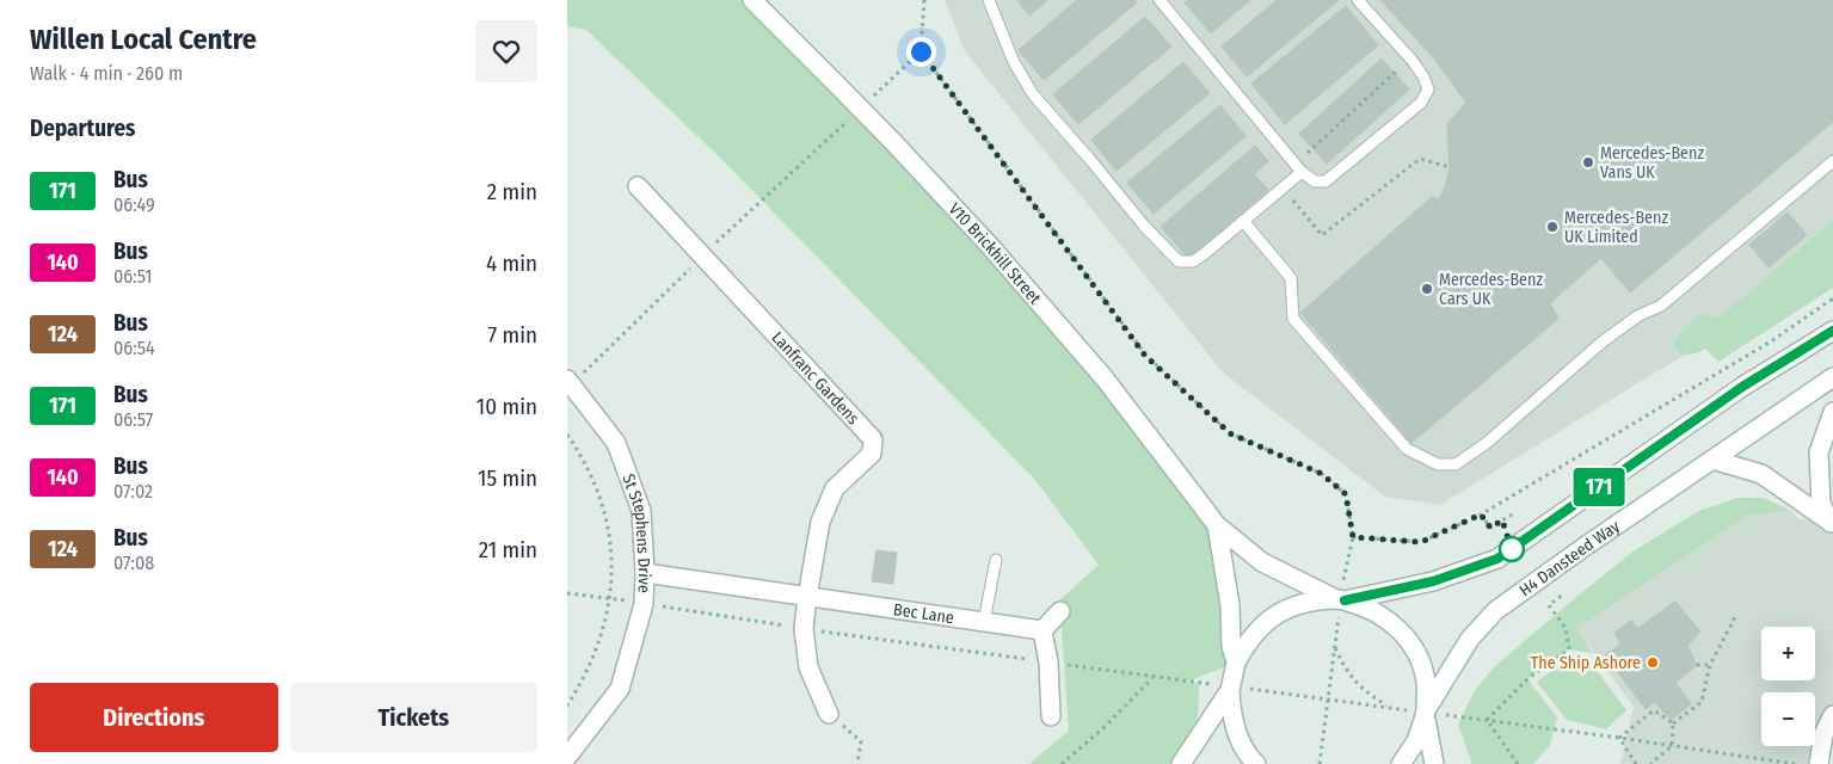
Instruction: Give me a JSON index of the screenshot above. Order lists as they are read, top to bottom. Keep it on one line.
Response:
{"streets":{"street":["V10 Brickhill Street","Lanfranc Gardens","St Stephens Drive","H4 Dansteed Way","Bec Lane"]},"crossings":[["V10 Brickhill Street","H4 Dansteed Way"],["Lanfranc Gardens","Bec Lane"],["St Stephens Drive","Bec Lane"]],"places":["Mercedes-Benz Vans UK","Mercedes-Benz UK Limited","Mercedes-Benz Cars UK","The Ship Ashore"],"lines":["bus line 171"],"page":{"heading":[["Willen Local Centre","Walk · 4 min · 260 m"],"Departures"],"on_map":"171","list":[{"mark":"171","name":"Bus","note":"06:49","value":"2 min"},{"mark":"140","name":"Bus","note":"06:51","value":"4 min"},{"mark":"124","name":"Bus","note":"06:54","value":"7 min"},{"mark":"171","name":"Bus","note":"06:57","value":"10 min"},{"mark":"140","name":"Bus","note":"07:02","value":"15 min"},{"mark":"124","name":"Bus","note":"07:08","value":"21 min"}],"map_buttons":["+","−"],"buttons":["Directions","Tickets"]}}
